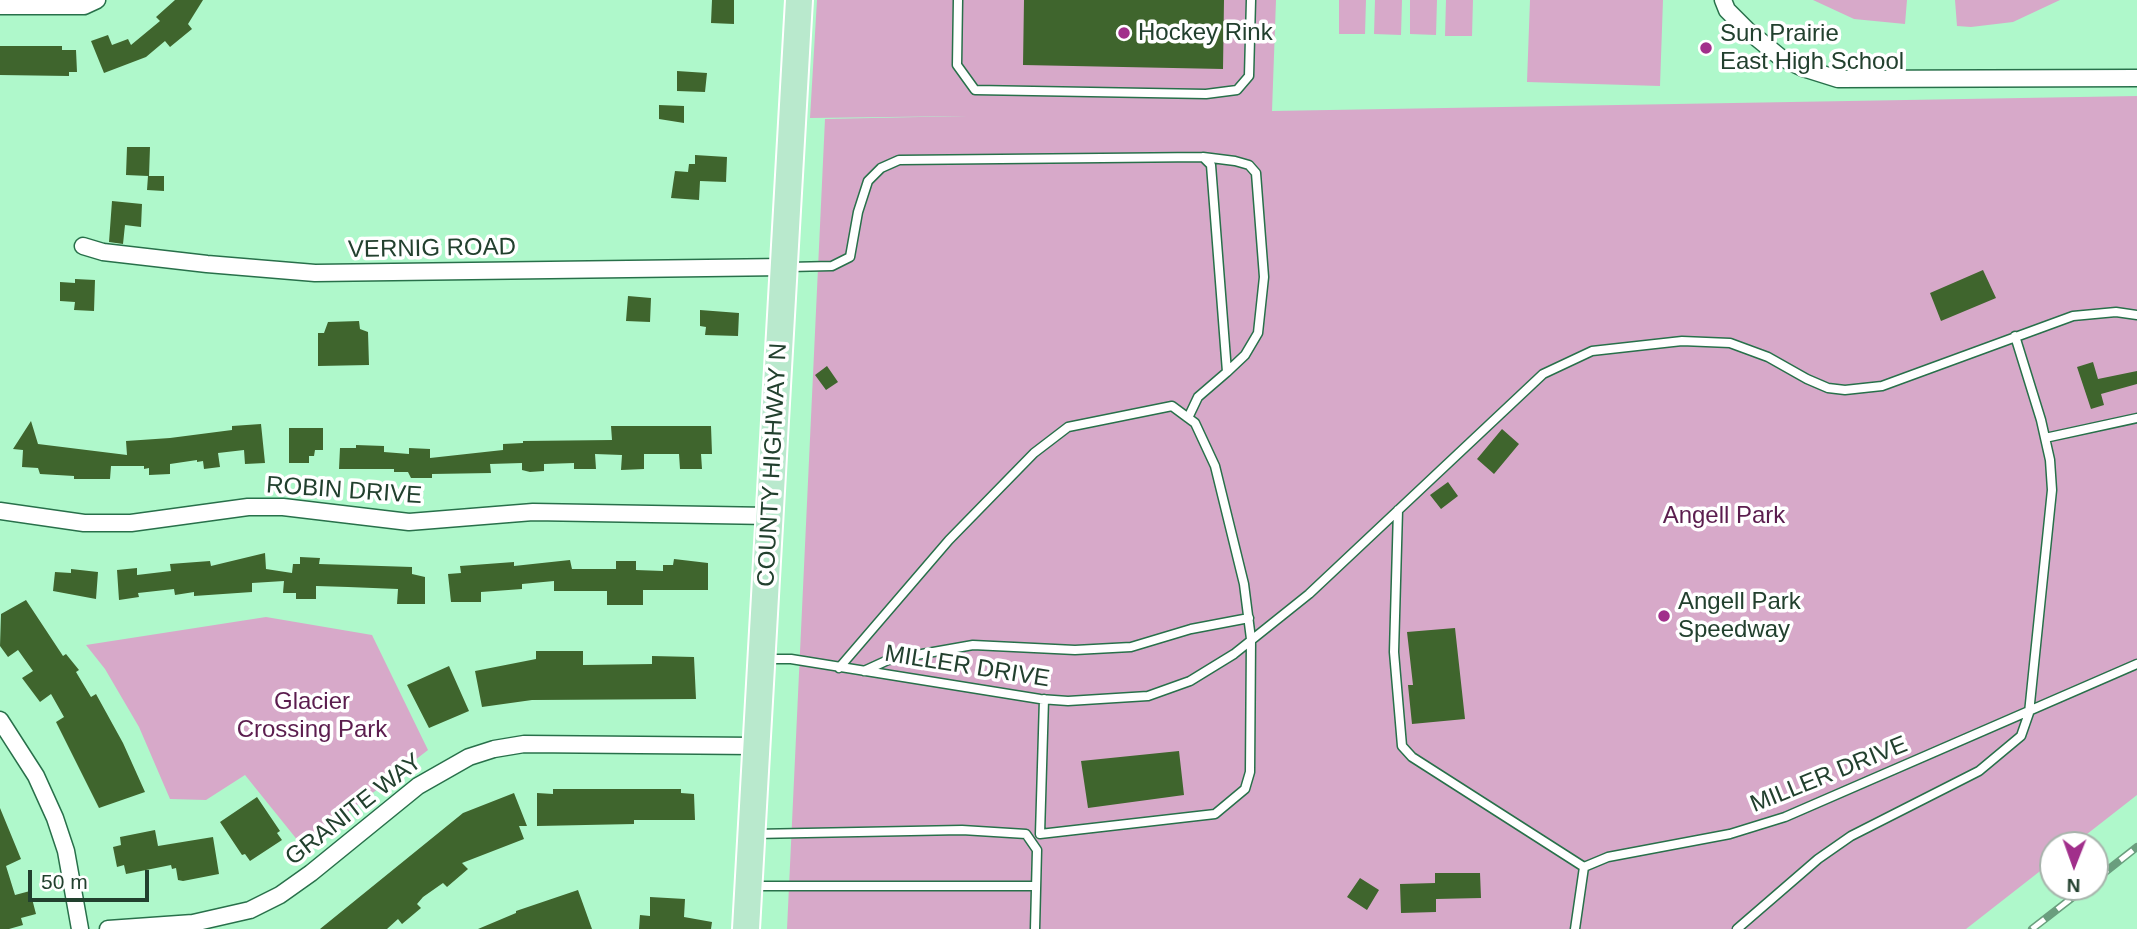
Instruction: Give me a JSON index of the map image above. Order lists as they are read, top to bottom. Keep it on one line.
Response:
{"streets":{"main road":["COUNTY HIGHWAY N"],"street":["VERNIG ROAD","ROBIN DRIVE","GRANITE WAY"],"lane":["MILLER DRIVE"]},"crossings":[["VERNIG ROAD","COUNTY HIGHWAY N"],["COUNTY HIGHWAY N","ROBIN DRIVE"],["COUNTY HIGHWAY N","MILLER DRIVE"],["COUNTY HIGHWAY N","GRANITE WAY"]],"parks":["Angell Park","Glacier Crossing Park"],"places":["Hockey Rink","Sun Prairie East High School","Angell Park Speedway"],"scale_bar":"50 m","north":"bottom"}
